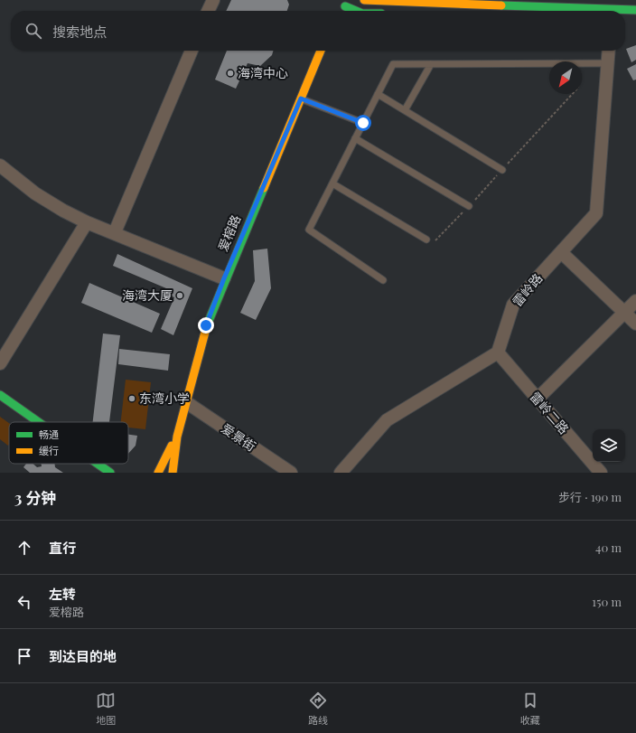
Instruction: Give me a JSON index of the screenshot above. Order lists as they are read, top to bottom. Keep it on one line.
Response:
{"streets":{"street":["爱榕路","雷岭路","雷岭二路","爱景街"]},"crossings":[["爱榕路","爱景街"],["雷岭路","雷岭二路"]],"places":["海湾中心","海湾大厦","东湾小学"],"legend":["畅通","缓行"],"north":"bottom left","page":{"search":"搜索地点","heading":["3 分钟","步行 · 190 m"],"list":[["直行","40 m"],["左转","爱榕路","150 m"],"到达目的地"],"nav":["地图","路线","收藏"]}}
